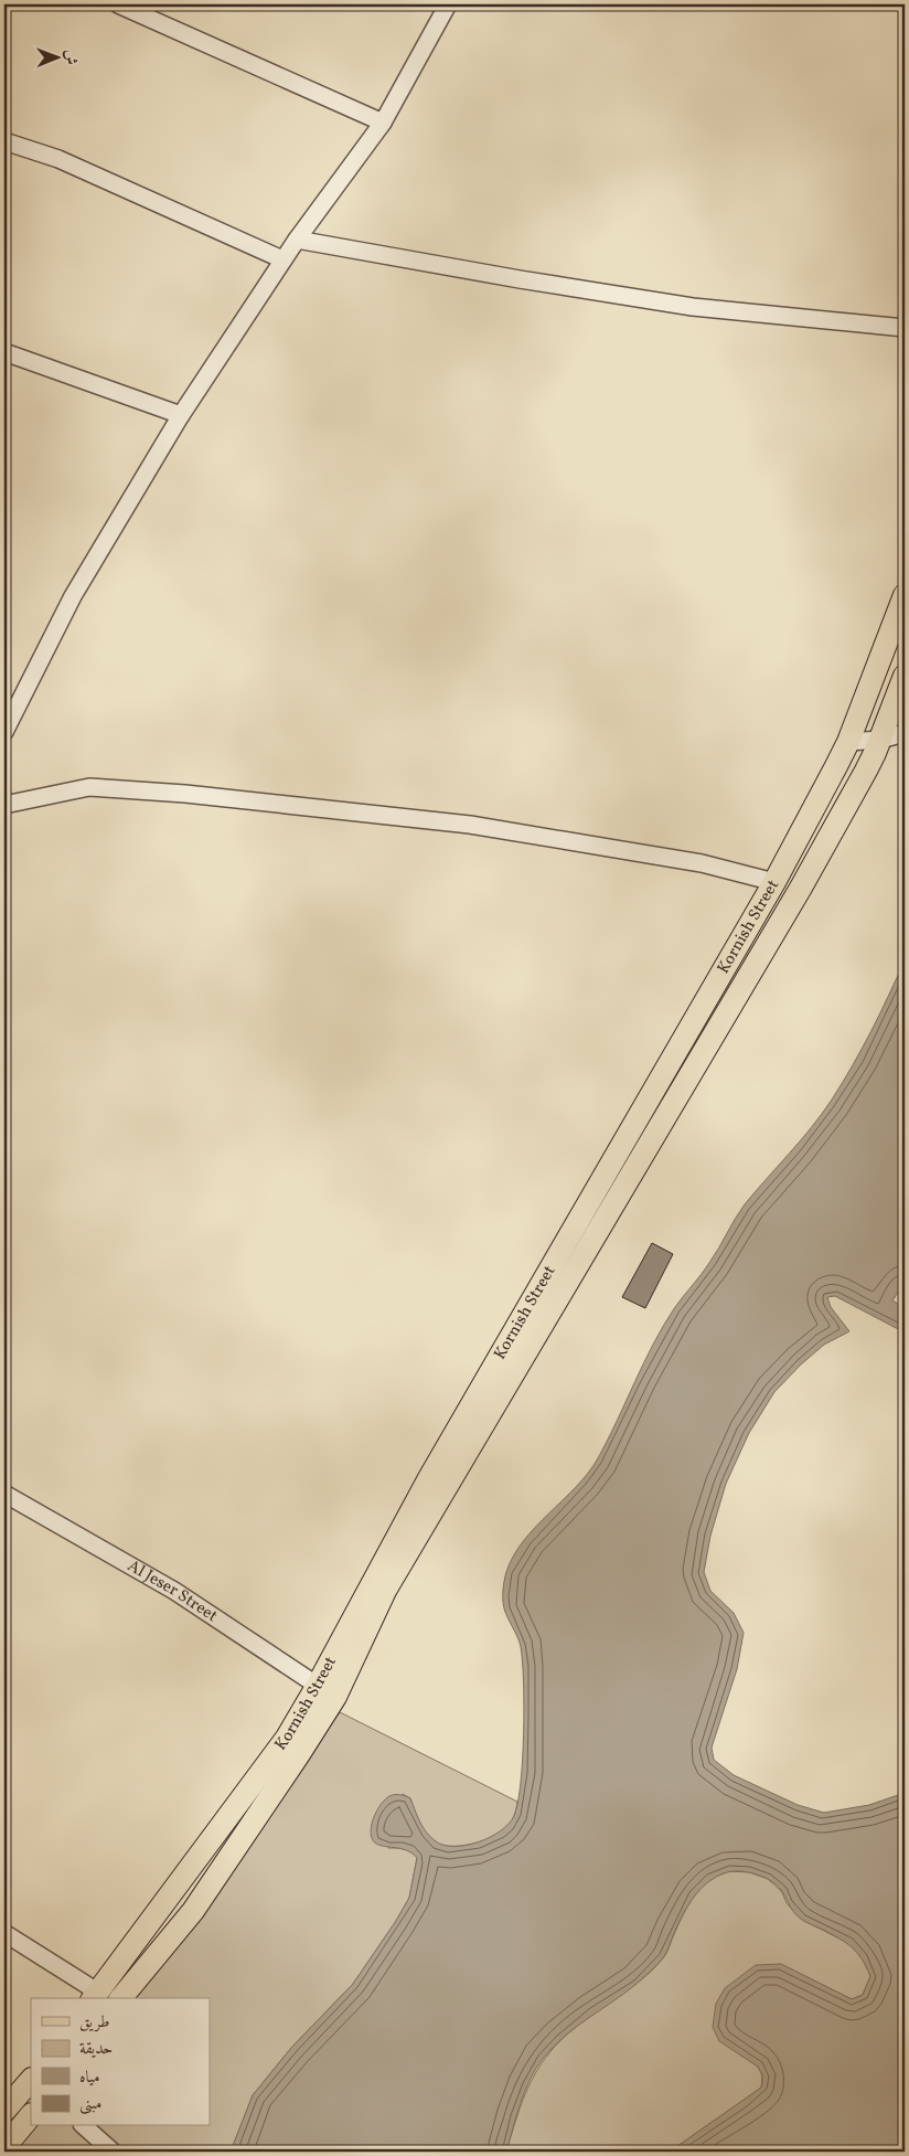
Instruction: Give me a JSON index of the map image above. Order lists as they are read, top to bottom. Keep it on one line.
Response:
{"streets":{"main road":["Kornish Street"],"street":["Al Jeser Street"]},"crossings":[["Kornish Street","Al Jeser Street"]],"legend":["طريق","حديقة","مياه","مبنى"],"north":"right"}
